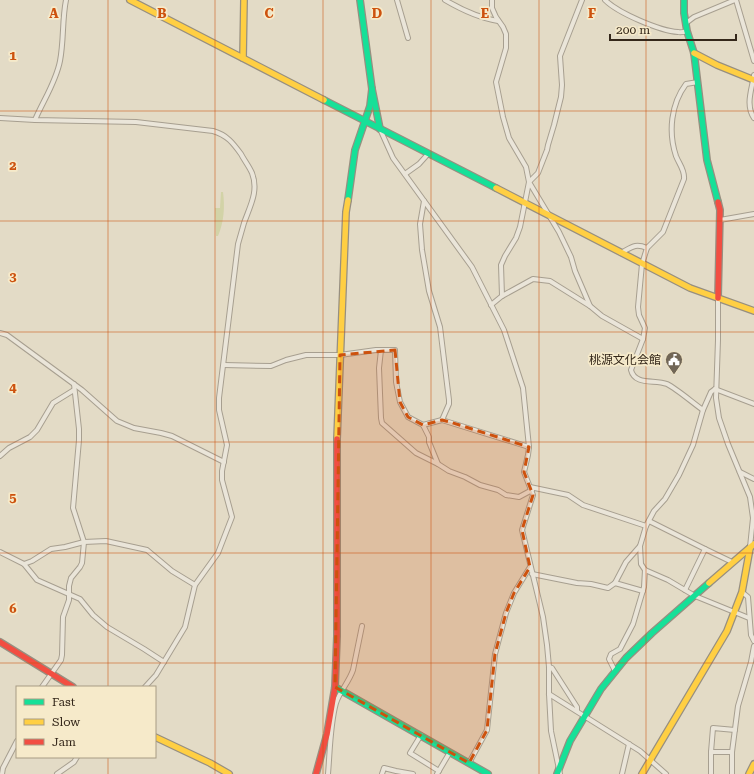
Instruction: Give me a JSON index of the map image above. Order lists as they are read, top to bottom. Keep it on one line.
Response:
{"places":{"public building":["桃源文化会館"]},"legend":["Fast","Slow","Jam"],"scale_bar":"200 m","grid":{"columns":["A","B","C","D","E","F"],"rows":["1","2","3","4","5","6"]}}
